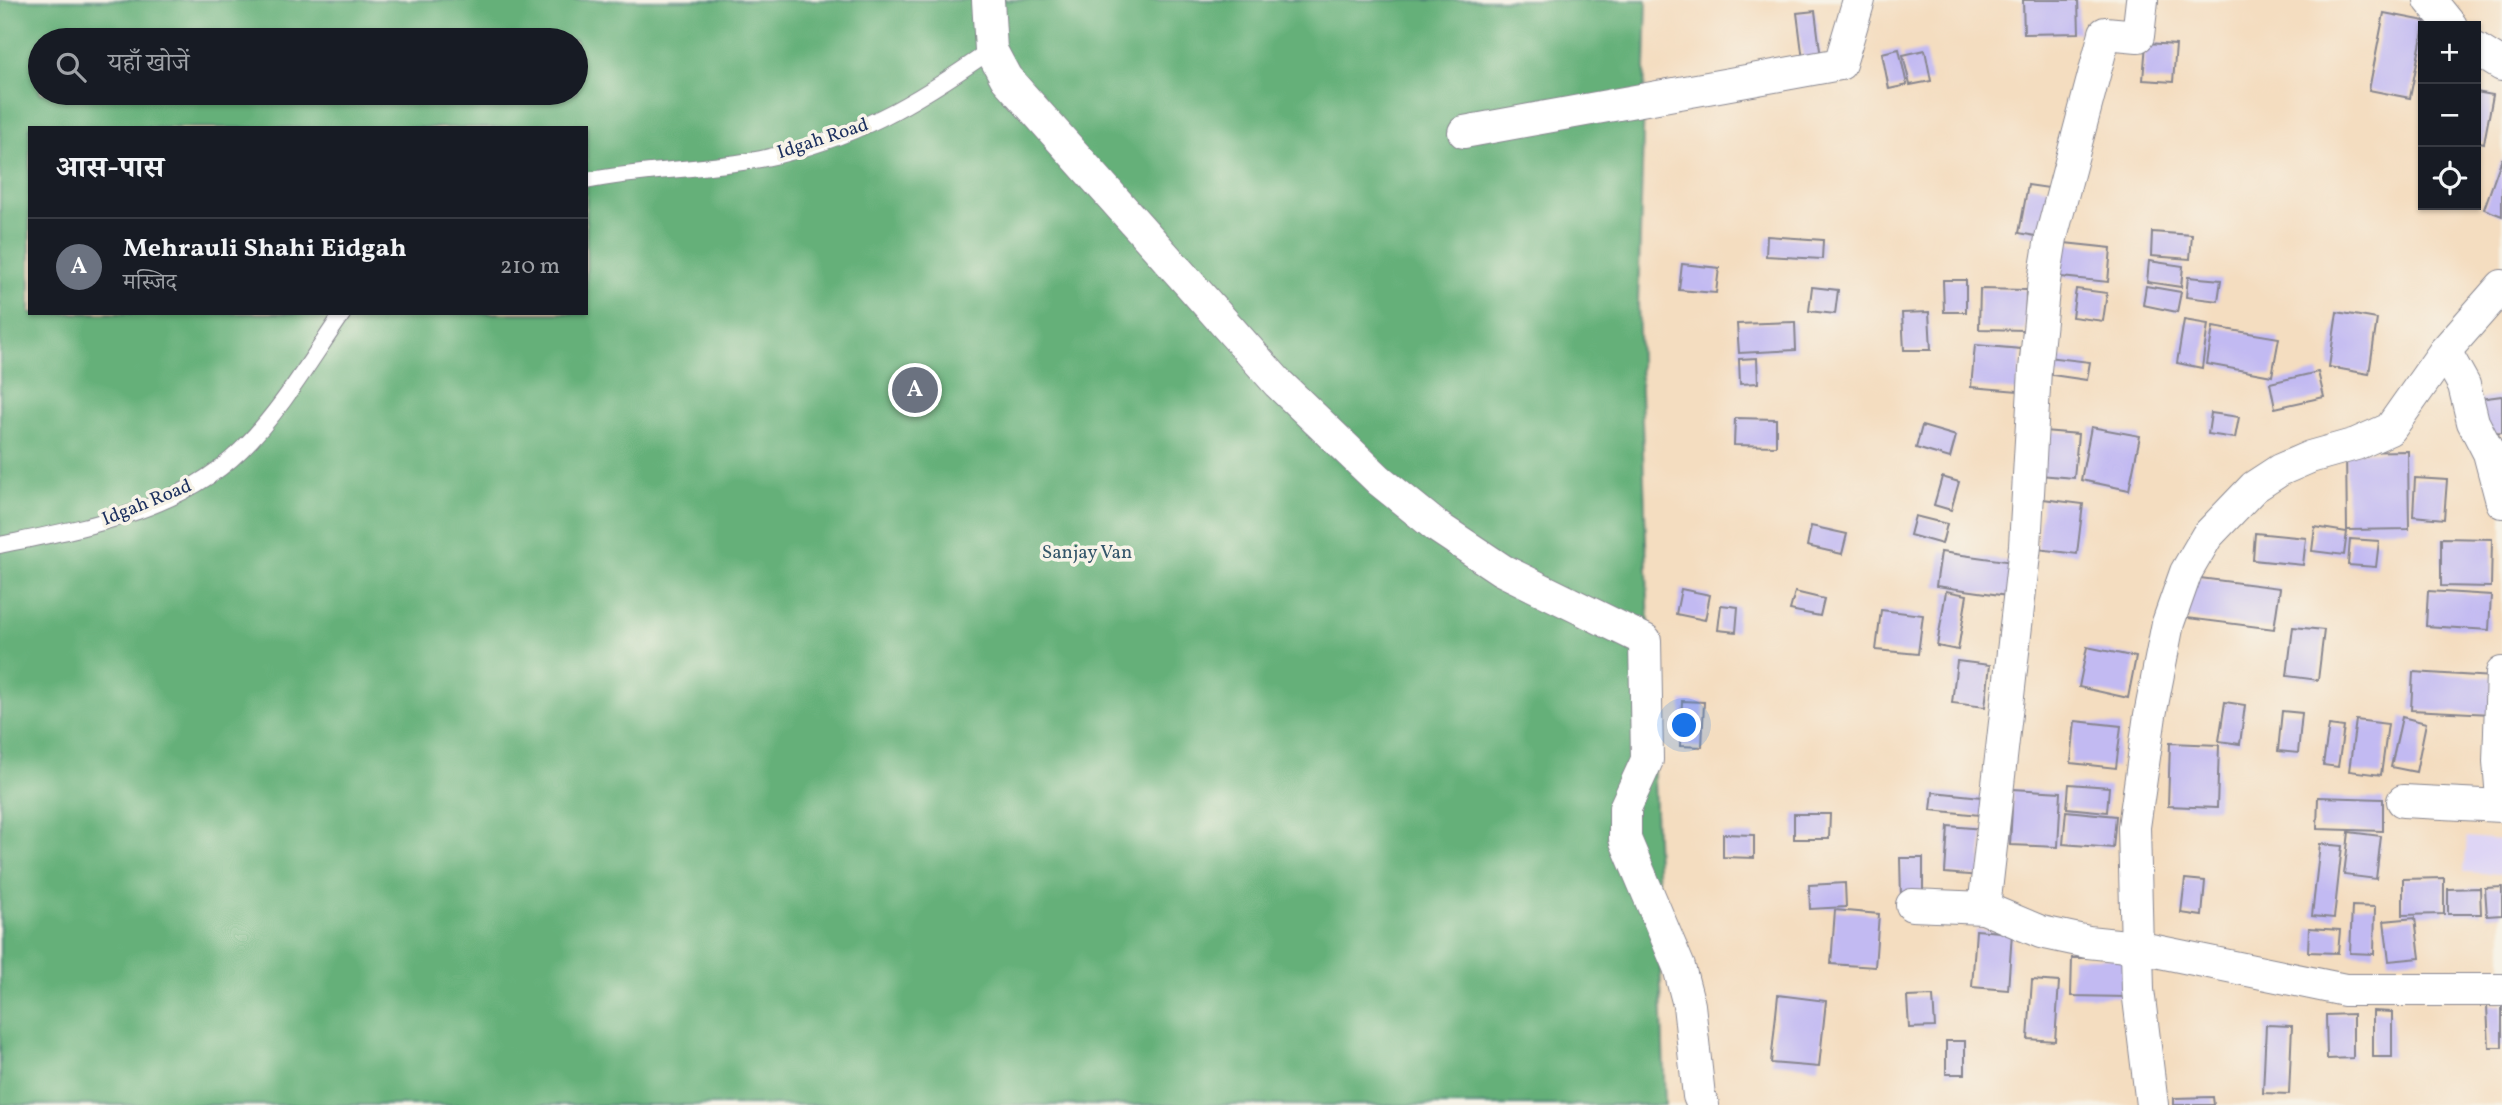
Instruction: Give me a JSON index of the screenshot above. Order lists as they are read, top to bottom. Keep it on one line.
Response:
{"streets":{"lane":["Idgah Road"]},"parks":["Sanjay Van"],"page":{"map_buttons":["+","−"],"search":"यहाँ खोजें","heading":"आस-पास","list":[{"mark":"A","name":"Mehrauli Shahi Eidgah","note":"मस्जिद","value":"210 m"}],"pins":"A"}}
